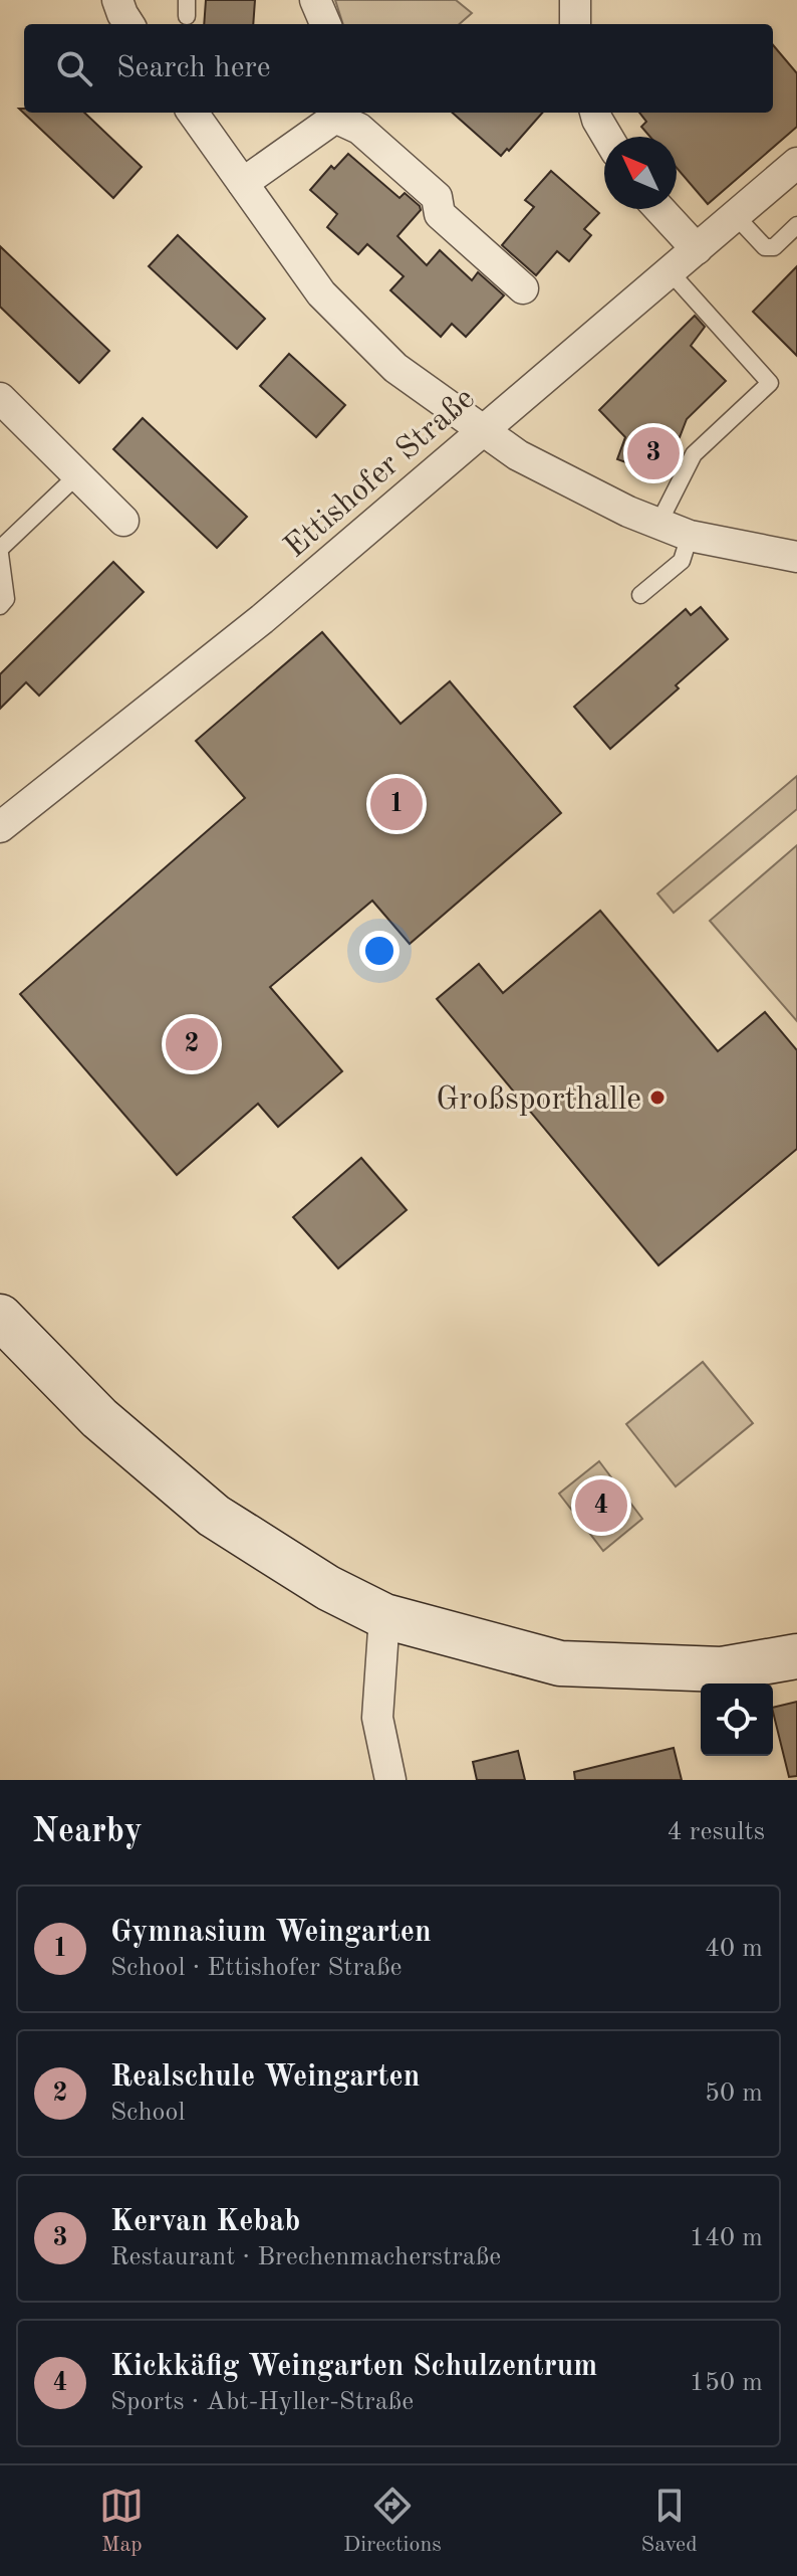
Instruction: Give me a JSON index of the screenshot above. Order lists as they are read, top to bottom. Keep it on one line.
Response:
{"streets":{"street":["Ettishofer Straße"]},"places":["Großsporthalle"],"north":"top left","page":{"search":"Search here","pins":["3","1","2","4"],"heading":["Nearby","4 results"],"list":[{"mark":"1","name":"Gymnasium Weingarten","note":"School · Ettishofer Straße","value":"40 m"},{"mark":"2","name":"Realschule Weingarten","note":"School","value":"50 m"},{"mark":"3","name":"Kervan Kebab","note":"Restaurant · Brechenmacherstraße","value":"140 m"},{"mark":"4","name":"Kickkäfig Weingarten Schulzentrum","note":"Sports · Abt-Hyller-Straße","value":"150 m"}],"nav":["Map","Directions","Saved"]}}
